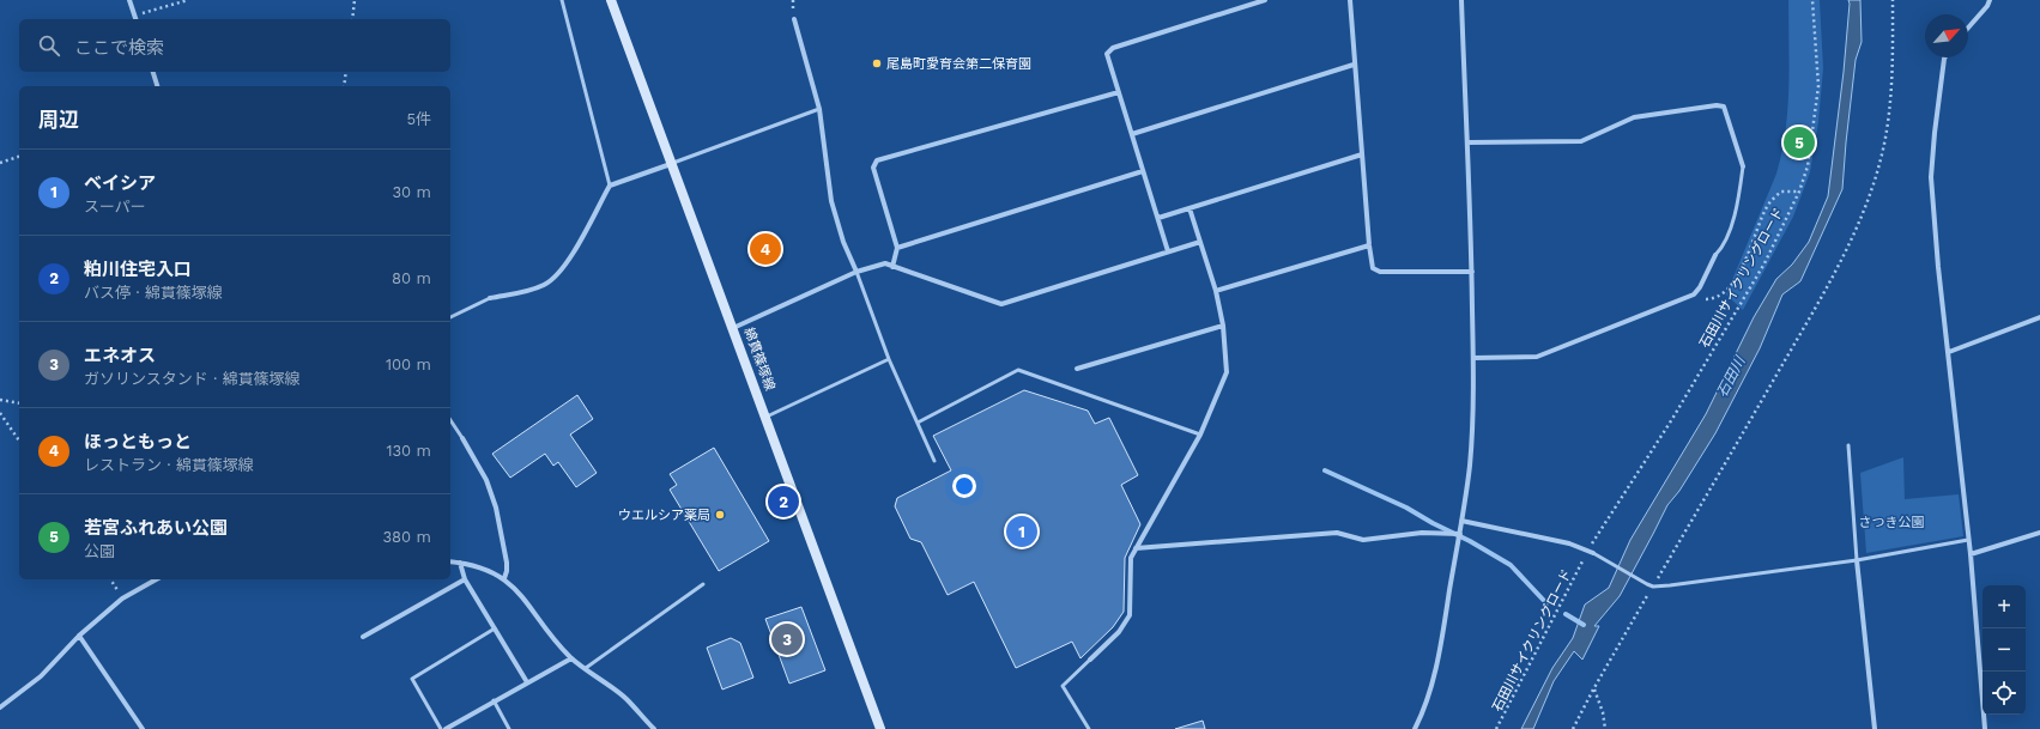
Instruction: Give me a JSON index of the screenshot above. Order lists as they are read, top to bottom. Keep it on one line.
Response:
{"streets":{"main road":["綿貫篠塚線"],"path":["石田川サイクリングロード"]},"water":["石田川"],"parks":["さつき公園"],"places":["尾島町愛育会第二保育園","ウエルシア薬局"],"north":"top right","page":{"search":"ここで検索","heading":["周辺","5件"],"pins":["5","4","2","1","3"],"list":[{"mark":"1","name":"ベイシア","note":"スーパー","value":"30 m"},{"mark":"2","name":"粕川住宅入口","note":"バス停 · 綿貫篠塚線","value":"80 m"},{"mark":"3","name":"エネオス","note":"ガソリンスタンド · 綿貫篠塚線","value":"100 m"},{"mark":"4","name":"ほっともっと","note":"レストラン · 綿貫篠塚線","value":"130 m"},{"mark":"5","name":"若宮ふれあい公園","note":"公園","value":"380 m"}],"map_buttons":["+","−"]}}
